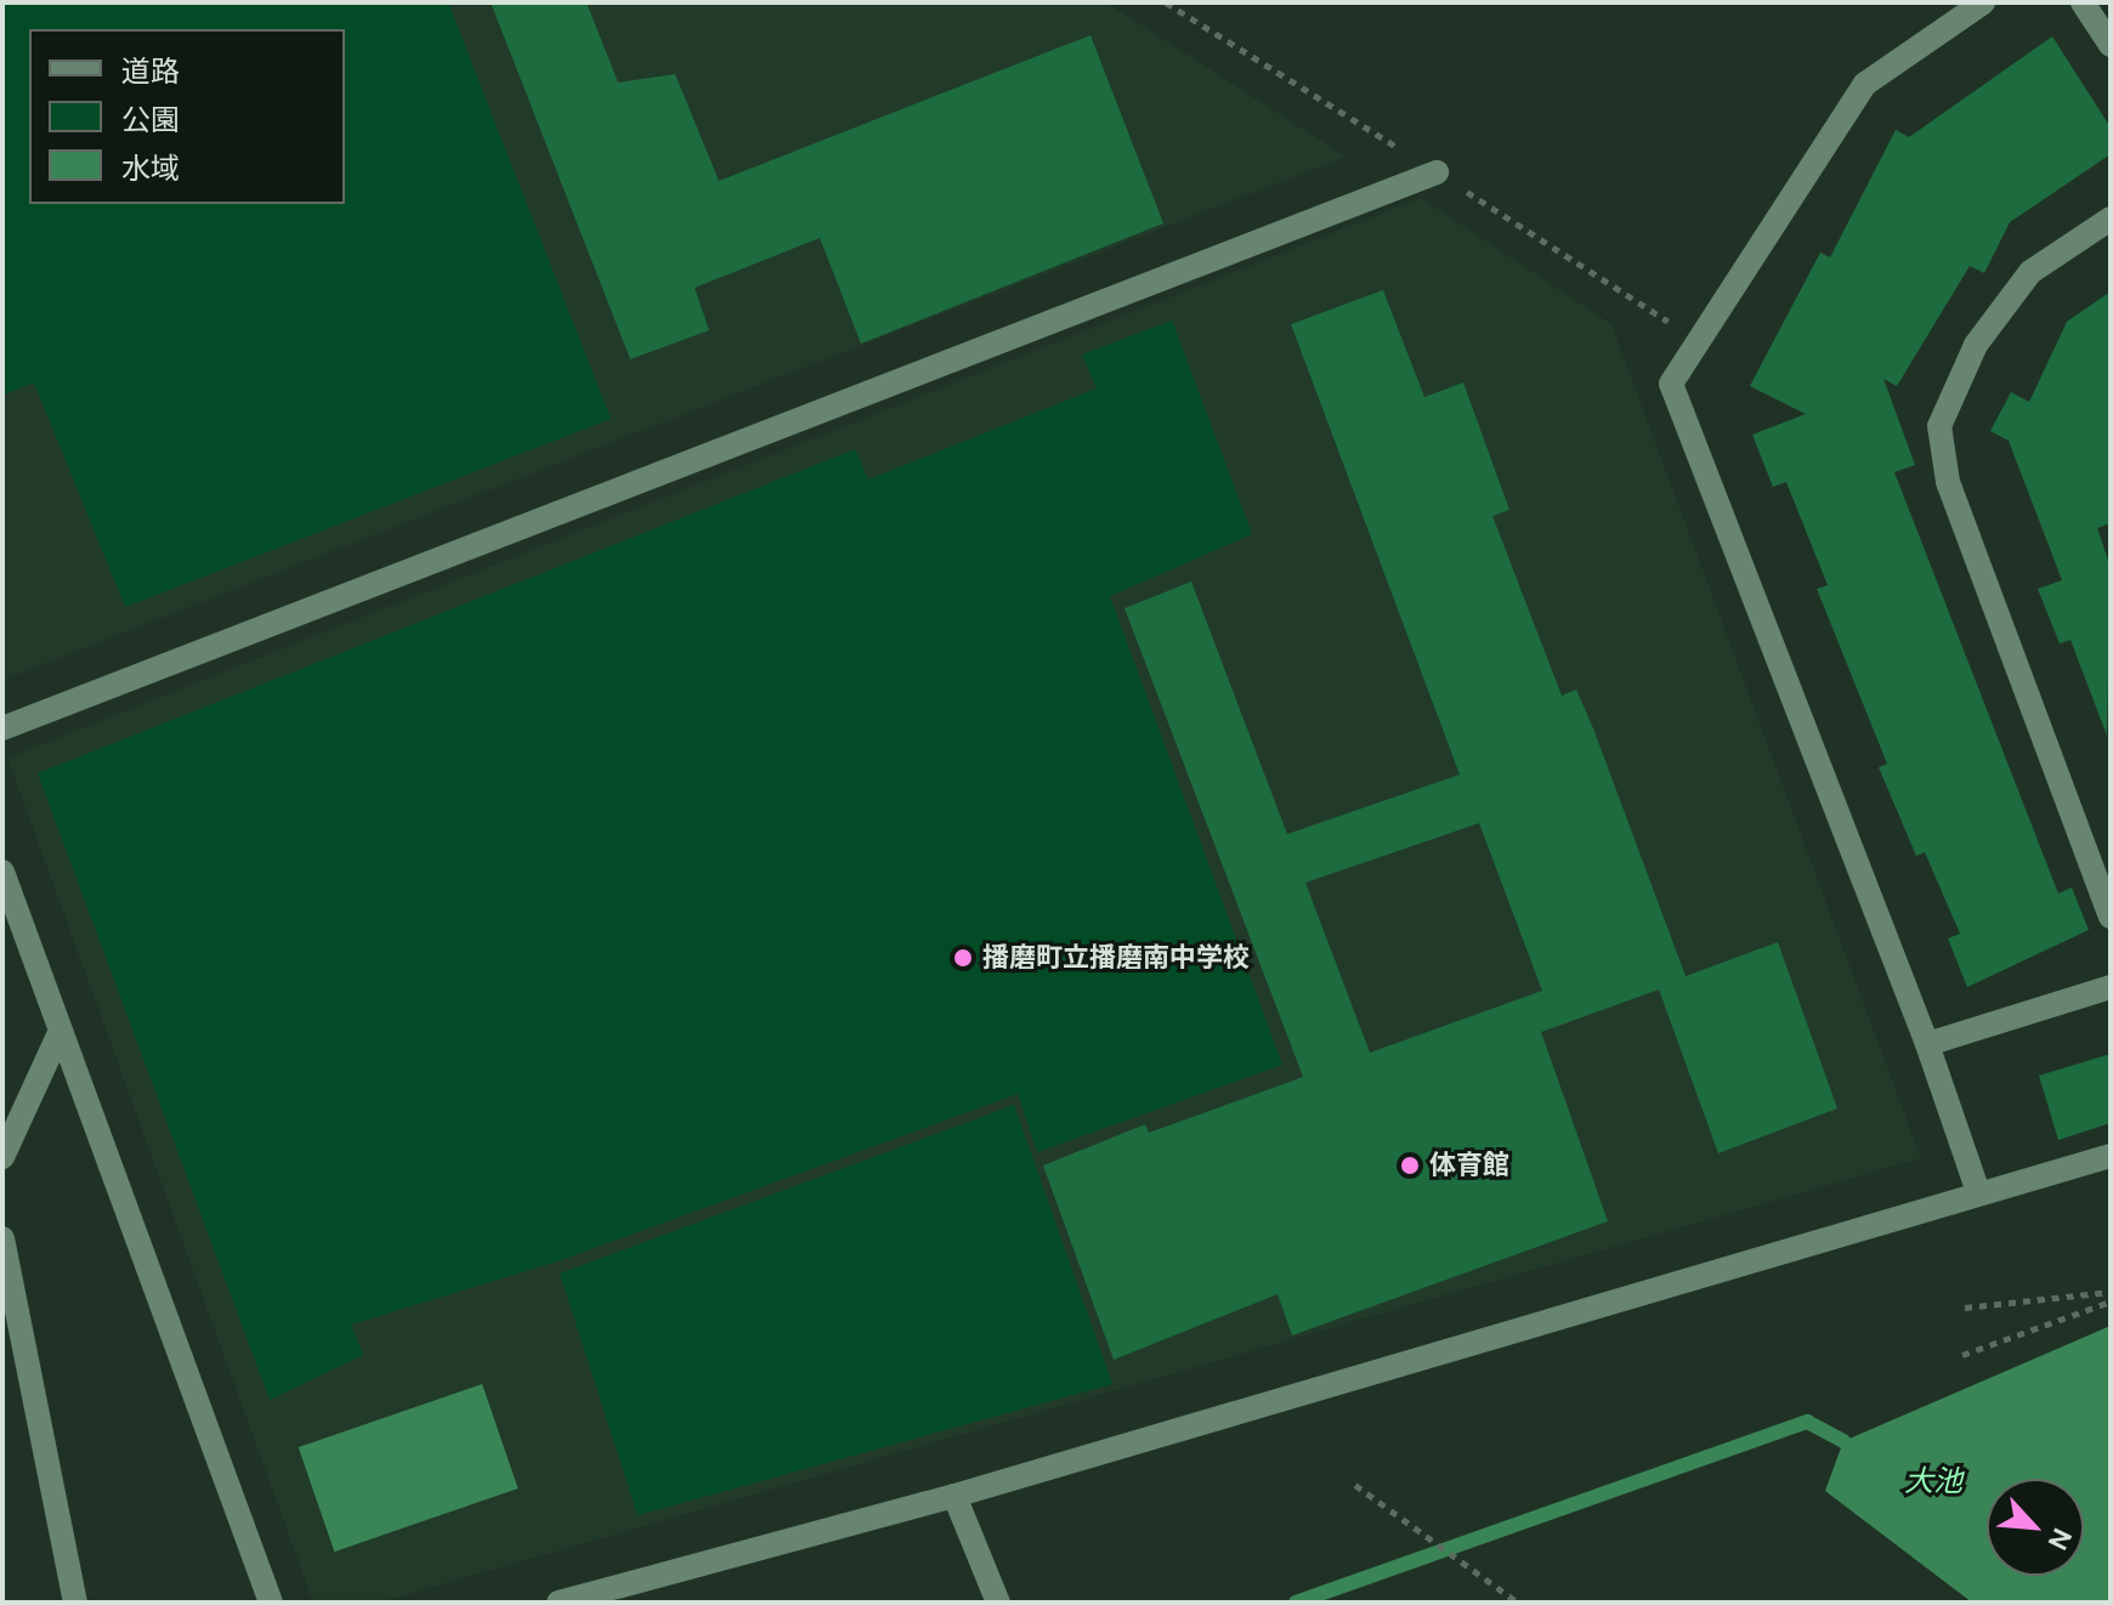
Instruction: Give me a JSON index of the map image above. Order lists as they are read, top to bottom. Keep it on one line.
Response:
{"water":["大池"],"places":["播磨町立播磨南中学校","体育館"],"legend":["道路","公園","水域"],"north":"bottom right"}
